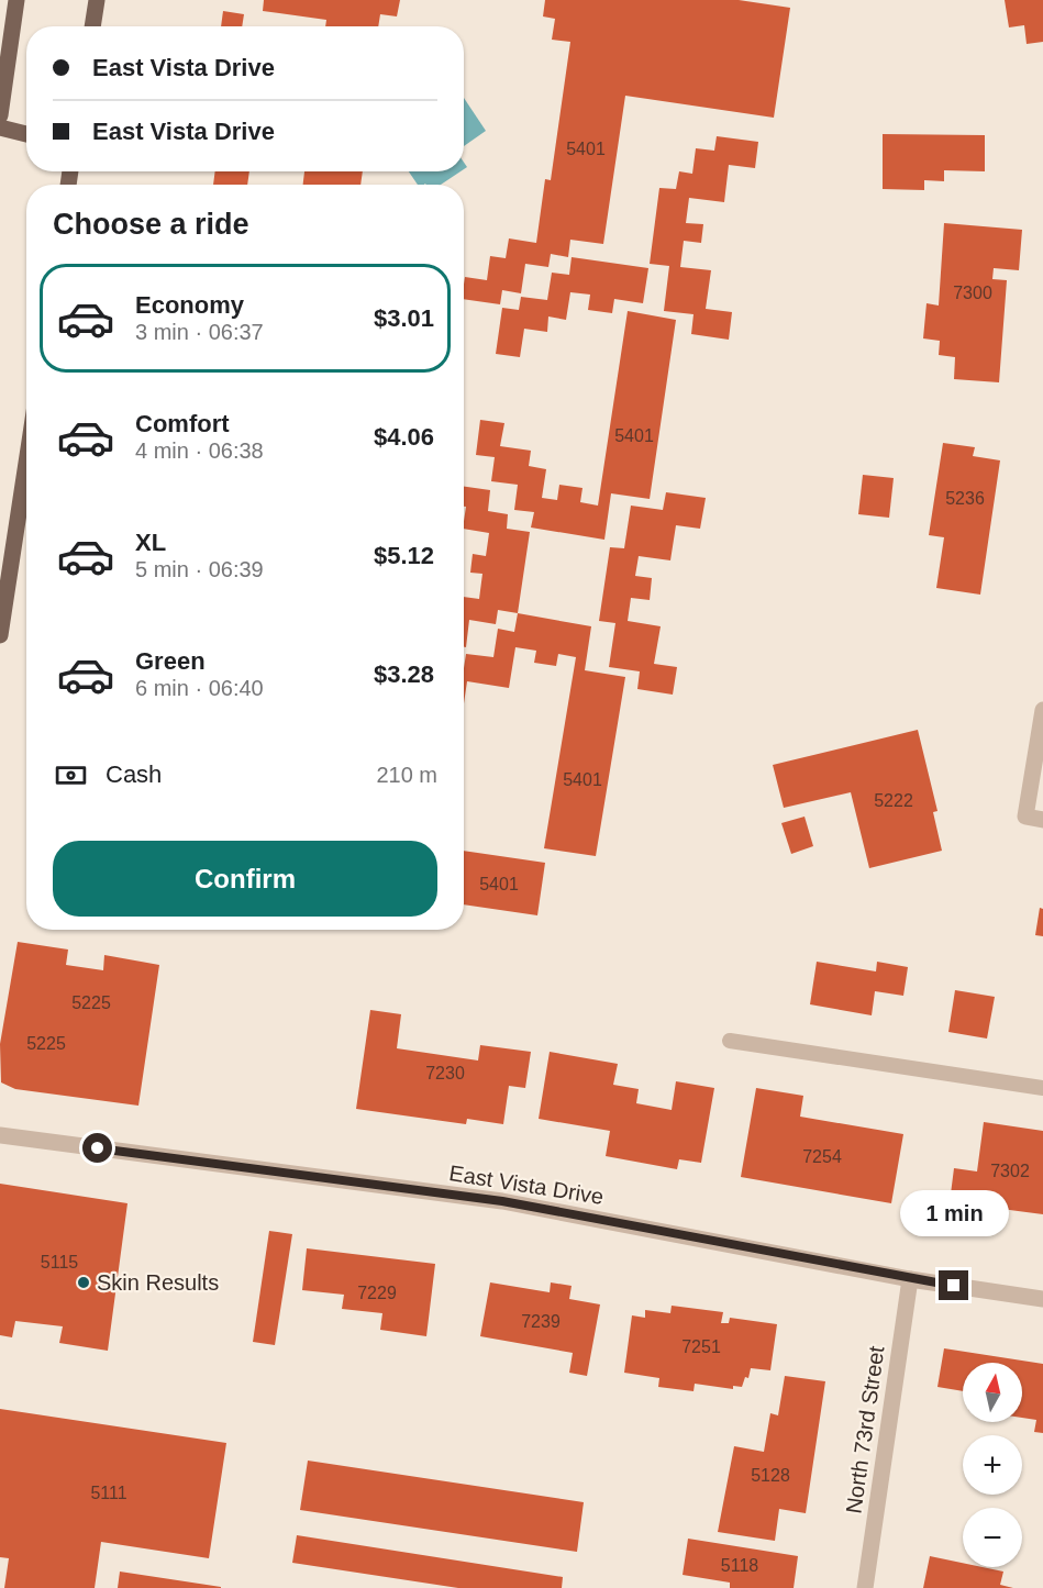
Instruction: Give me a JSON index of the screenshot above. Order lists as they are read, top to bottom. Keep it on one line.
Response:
{"streets":{"street":["East Vista Drive","North 73rd Street"]},"crossings":[["East Vista Drive","North 73rd Street"]],"places":["Skin Results"],"house_numbers":["5401","7300","5401","5236","5401","5222","5401","5225","5225","7230","7254","7302","5115","7229","7239","7251","5128","5111","5118"],"north":"top","page":{"banner":["East Vista Drive","East Vista Drive"],"heading":"Choose a ride","list":[{"name":"Economy","note":"3 min · 06:37","value":"$3.01"},{"name":"Comfort","note":"4 min · 06:38","value":"$4.06"},{"name":"XL","note":"5 min · 06:39","value":"$5.12"},{"name":"Green","note":"6 min · 06:40","value":"$3.28"}],"pay":["Cash","210 m"],"buttons":"Confirm","bubble":"1 min","map_buttons":["+","−"]}}
